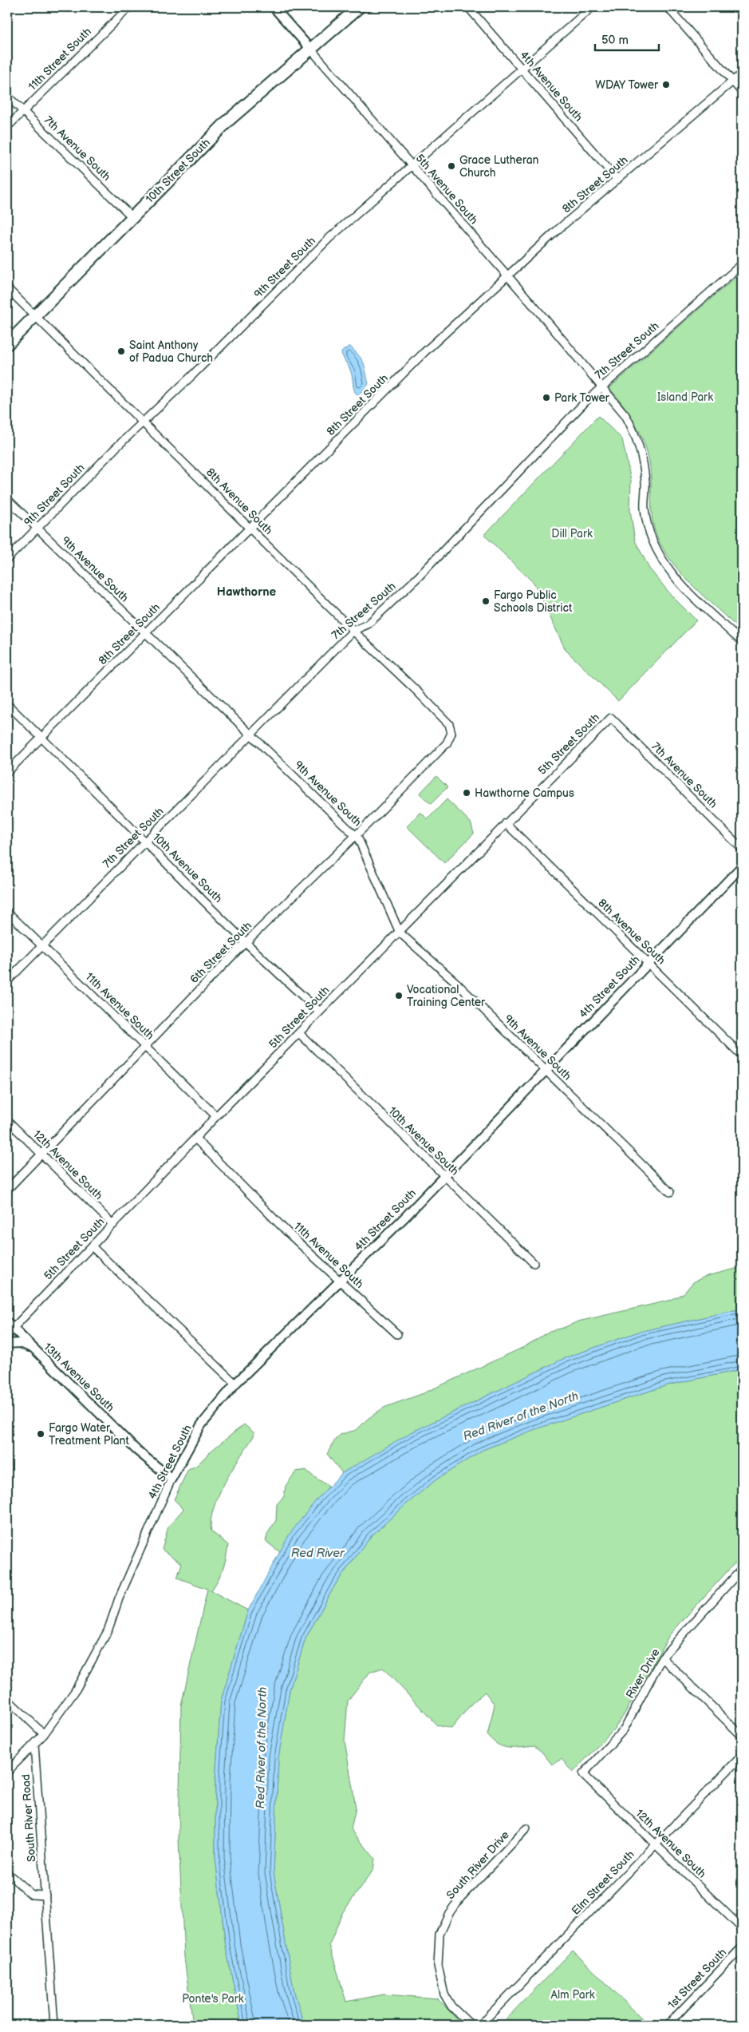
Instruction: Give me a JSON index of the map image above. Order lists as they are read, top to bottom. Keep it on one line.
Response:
{"streets":{"main road":["10th Street South"],"street":["11th Street South","4th Avenue South","7th Avenue South","8th Street South","5th Avenue South","9th Street South","7th Street South","8th Avenue South","9th Avenue South","5th Street South","10th Avenue South","6th Street South","4th Street South","11th Avenue South","12th Avenue South","13th Avenue South","River Drive","South River Road","South River Drive","Elm Street South","1st Street South"]},"crossings":[["11th Street South","7th Avenue South"],["4th Avenue South","8th Street South"],["4th Avenue South","9th Street South"],["7th Avenue South","10th Street South"],["7th Avenue South","5th Street South"],["10th Street South","5th Avenue South"],["10th Street South","8th Avenue South"],["8th Street South","5th Avenue South"],["8th Street South","8th Avenue South"],["8th Street South","9th Avenue South"],["8th Street South","10th Avenue South"],["5th Avenue South","9th Street South"],["5th Avenue South","7th Street South"],["9th Street South","8th Avenue South"],["9th Street South","9th Avenue South"],["7th Street South","8th Avenue South"],["7th Street South","9th Avenue South"],["7th Street South","10th Avenue South"],["7th Street South","11th Avenue South"],["8th Avenue South","5th Street South"],["8th Avenue South","6th Street South"],["8th Avenue South","4th Street South"],["9th Avenue South","5th Street South"],["9th Avenue South","6th Street South"],["9th Avenue South","4th Street South"],["5th Street South","10th Avenue South"],["5th Street South","11th Avenue South"],["5th Street South","12th Avenue South"],["5th Street South","13th Avenue South"],["10th Avenue South","6th Street South"],["10th Avenue South","4th Street South"],["6th Street South","11th Avenue South"],["6th Street South","12th Avenue South"],["4th Street South","11th Avenue South"],["4th Street South","13th Avenue South"],["12th Avenue South","River Drive"],["12th Avenue South","Elm Street South"]],"districts":["Hawthorne"],"water":["Red River of the North","Red River"],"parks":["Island Park","Dill Park","Alm Park","Ponte's Park"],"places":["WDAY Tower","Grace Lutheran Church","Saint Anthony of Padua Church","Park Tower","Fargo Public Schools District","Hawthorne Campus","Vocational Training Center","Fargo Water Treatment Plant"],"scale_bar":"50 m"}
